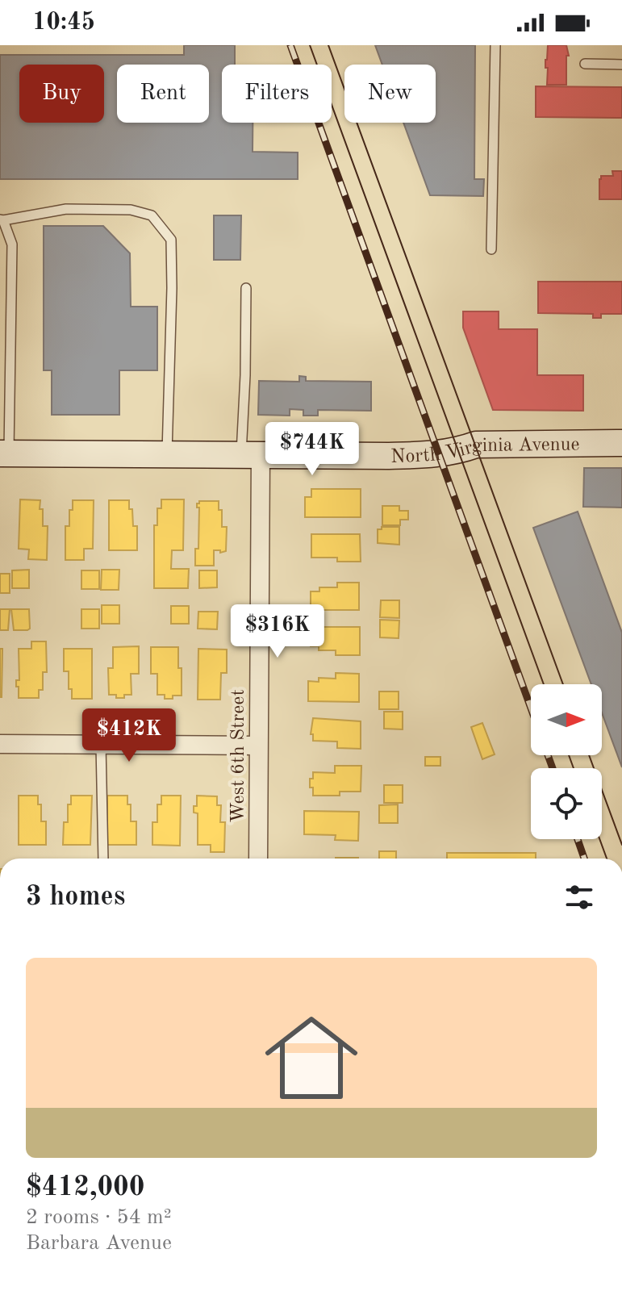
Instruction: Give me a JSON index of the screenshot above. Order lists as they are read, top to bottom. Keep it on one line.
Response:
{"streets":{"street":["North Virginia Avenue","West 6th Street"]},"crossings":[["North Virginia Avenue","West 6th Street"]],"north":"right","page":{"status":"10:45","chip":["Buy","Rent","Filters","New"],"price":["$744K","$316K","$412K"],"heading":"3 homes","list":[{"name":"$412,000","note":"2 rooms · 54 m² · Barbara Avenue"}]}}
